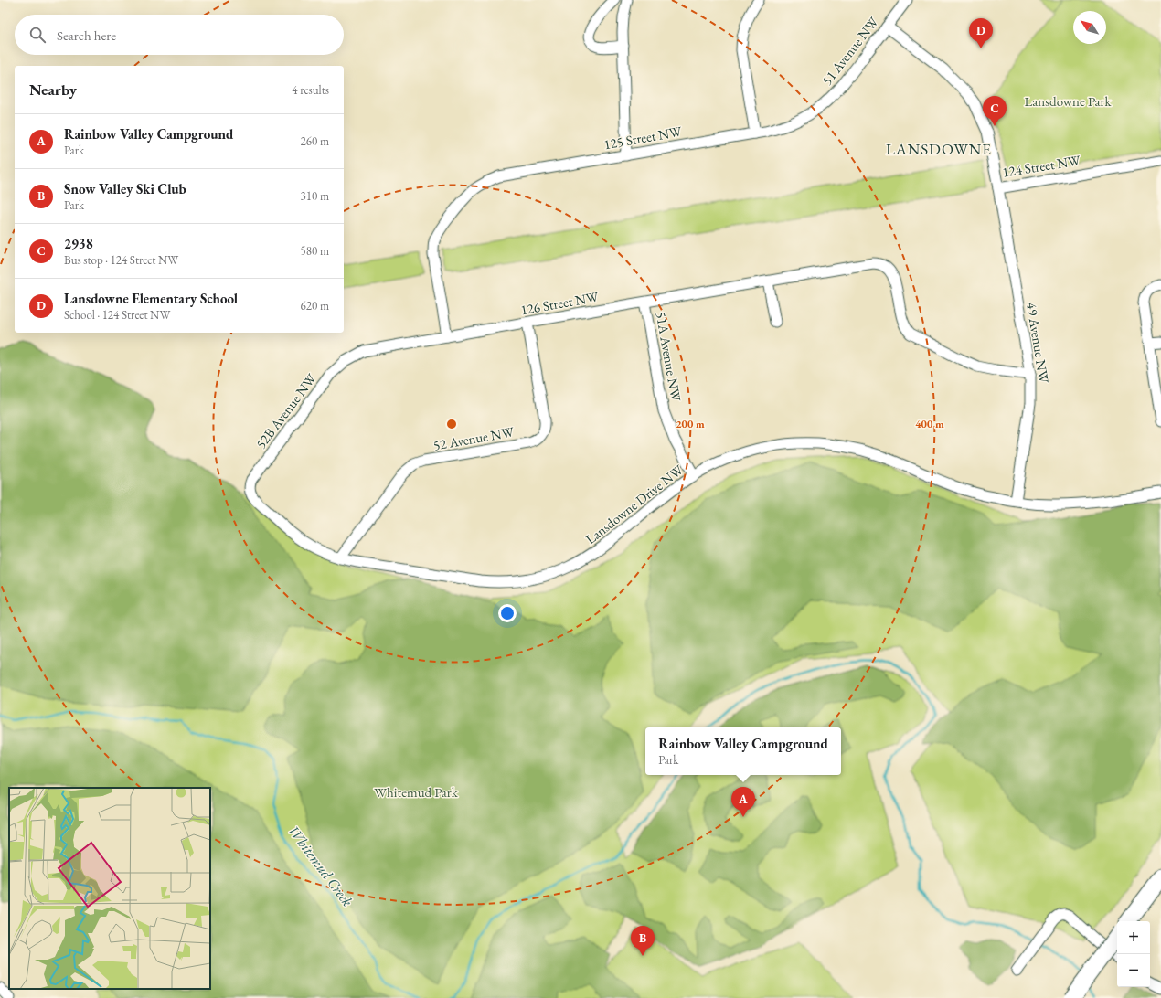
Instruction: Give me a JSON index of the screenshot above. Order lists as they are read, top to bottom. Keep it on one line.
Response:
{"streets":{"street":["51 Avenue NW","125 Street NW","124 Street NW","126 Street NW","49 Avenue NW","51A Avenue NW","52B Avenue NW","52 Avenue NW","Lansdowne Drive NW"]},"crossings":[["51 Avenue NW","125 Street NW"],["51 Avenue NW","124 Street NW"],["125 Street NW","126 Street NW"],["124 Street NW","49 Avenue NW"],["126 Street NW","49 Avenue NW"],["126 Street NW","51A Avenue NW"],["126 Street NW","52B Avenue NW"],["126 Street NW","52 Avenue NW"],["49 Avenue NW","Lansdowne Drive NW"],["51A Avenue NW","Lansdowne Drive NW"],["52B Avenue NW","Lansdowne Drive NW"],["52 Avenue NW","Lansdowne Drive NW"]],"districts":["LANSDOWNE"],"water":["Whitemud Creek"],"parks":["Lansdowne Park","Whitemud Park"],"north":"top left","page":{"search":"Search here","pins":["D","C","A","B"],"heading":["Nearby","4 results"],"list":[{"mark":"A","name":"Rainbow Valley Campground","note":"Park","value":"260 m"},{"mark":"B","name":"Snow Valley Ski Club","note":"Park","value":"310 m"},{"mark":"C","name":"2938","note":"Bus stop · 124 Street NW","value":"580 m"},{"mark":"D","name":"Lansdowne Elementary School","note":"School · 124 Street NW","value":"620 m"}],"popup":["Rainbow Valley Campground","Park"],"map_buttons":["+","−"]},"rings":["200 m","400 m"]}
